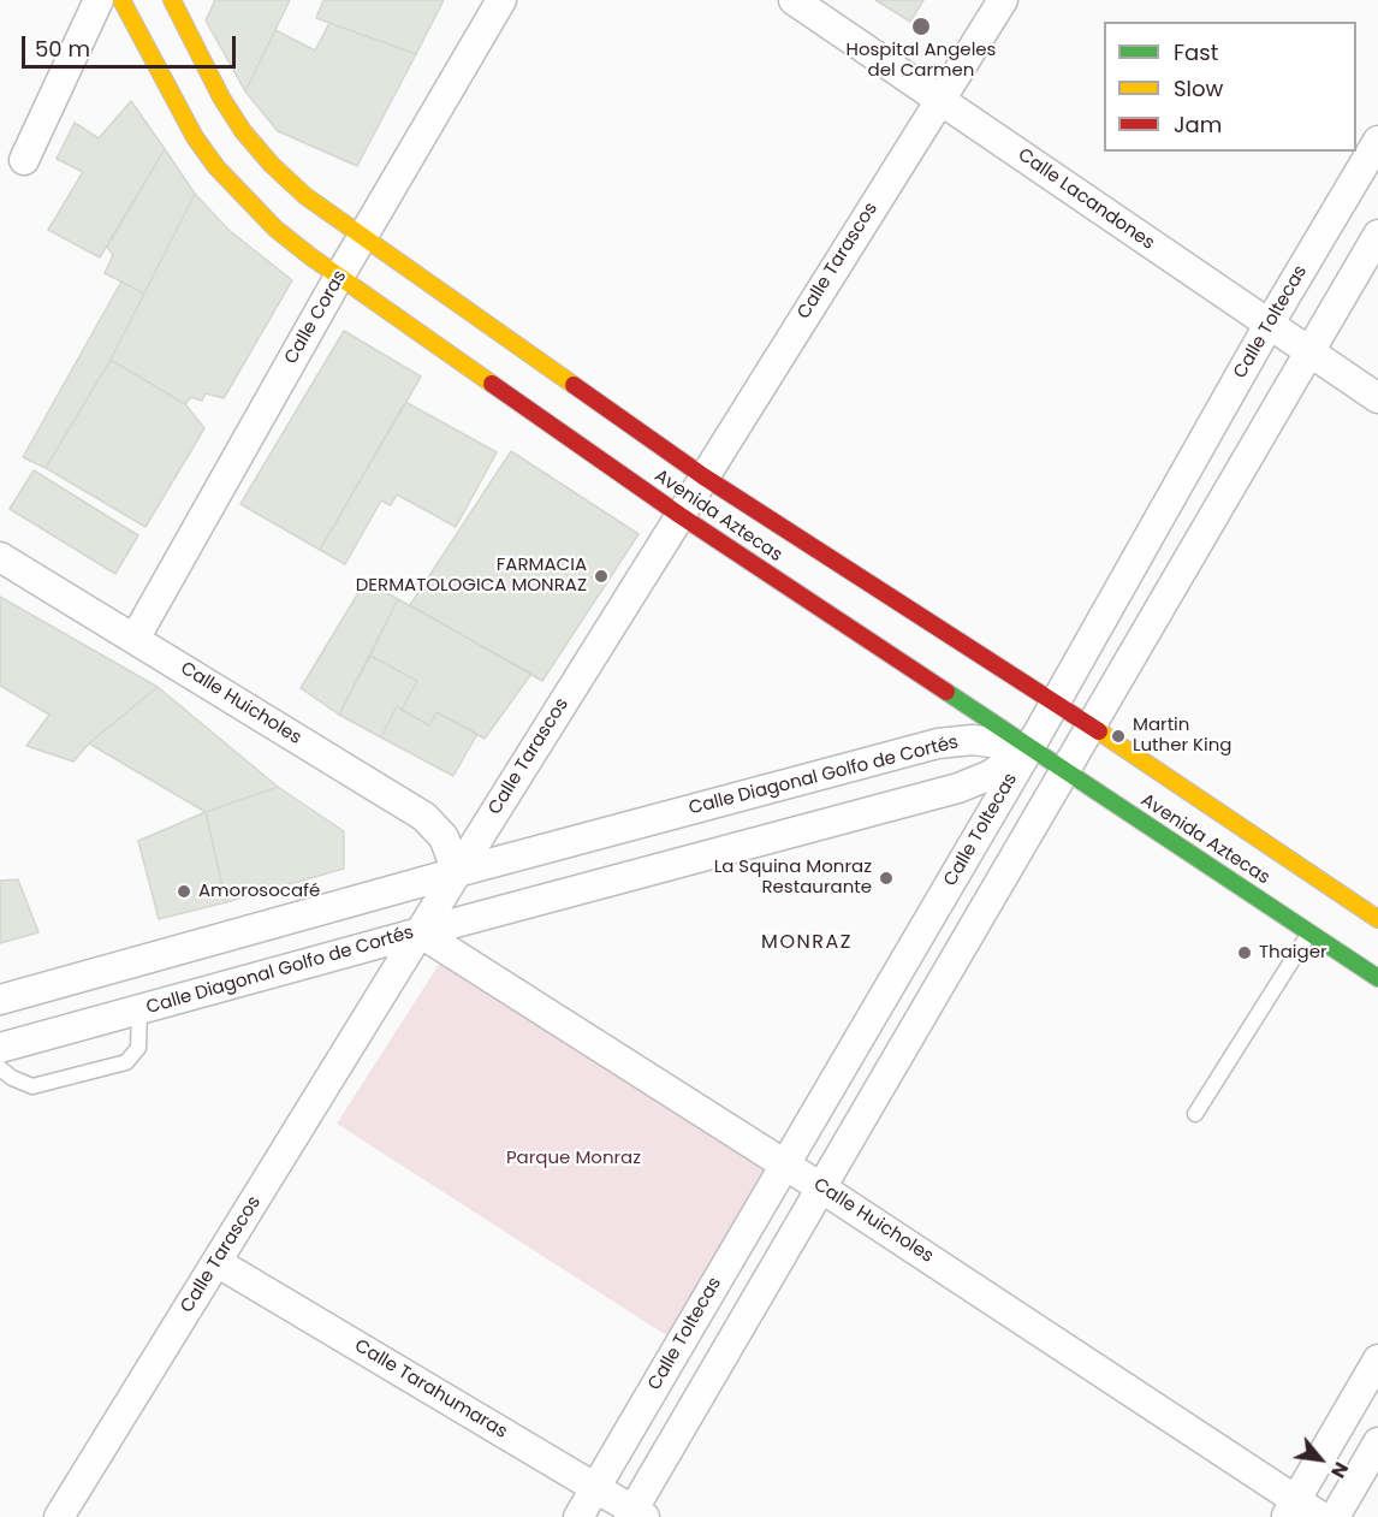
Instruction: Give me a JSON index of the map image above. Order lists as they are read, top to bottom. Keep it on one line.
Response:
{"streets":{"street":["Calle Lacandones","Calle Tarascos","Calle Coras","Calle Toltecas","Avenida Aztecas","Calle Huicholes","Calle Diagonal Golfo de Cortés","Calle Tarahumaras"]},"crossings":[["Calle Lacandones","Calle Tarascos"],["Calle Lacandones","Calle Toltecas"],["Calle Tarascos","Avenida Aztecas"],["Calle Tarascos","Calle Huicholes"],["Calle Tarascos","Calle Diagonal Golfo de Cortés"],["Calle Tarascos","Calle Tarahumaras"],["Calle Coras","Avenida Aztecas"],["Calle Coras","Calle Huicholes"],["Calle Toltecas","Avenida Aztecas"],["Calle Toltecas","Calle Huicholes"],["Calle Toltecas","Calle Diagonal Golfo de Cortés"],["Calle Toltecas","Calle Tarahumaras"],["Avenida Aztecas","Calle Diagonal Golfo de Cortés"],["Calle Huicholes","Calle Diagonal Golfo de Cortés"]],"districts":["MONRAZ"],"parks":["Parque Monraz"],"places":["Hospital Angeles del Carmen","FARMACIA DERMATOLOGICA MONRAZ","Martin Luther King","La Squina Monraz Restaurante","Amorosocafé","Thaiger"],"legend":["Fast","Slow","Jam"],"scale_bar":"50 m","north":"bottom right"}
